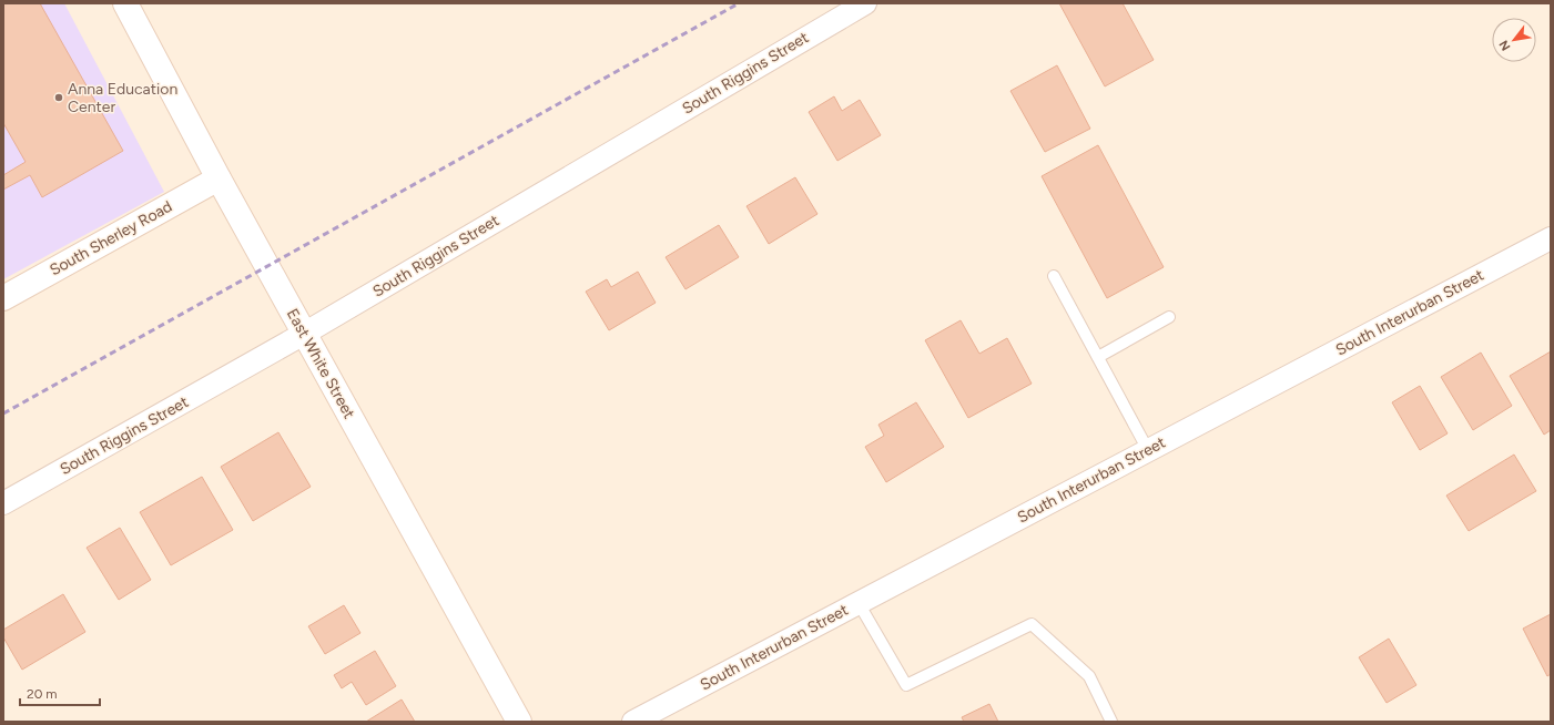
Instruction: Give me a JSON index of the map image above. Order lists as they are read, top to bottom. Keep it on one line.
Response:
{"streets":{"main road":["South Sherley Road","East White Street"],"street":["South Riggins Street","South Interurban Street"]},"crossings":[["South Riggins Street","East White Street"],["South Sherley Road","East White Street"]],"places":["Anna Education Center"],"scale_bar":"20 m","north":"bottom left"}
